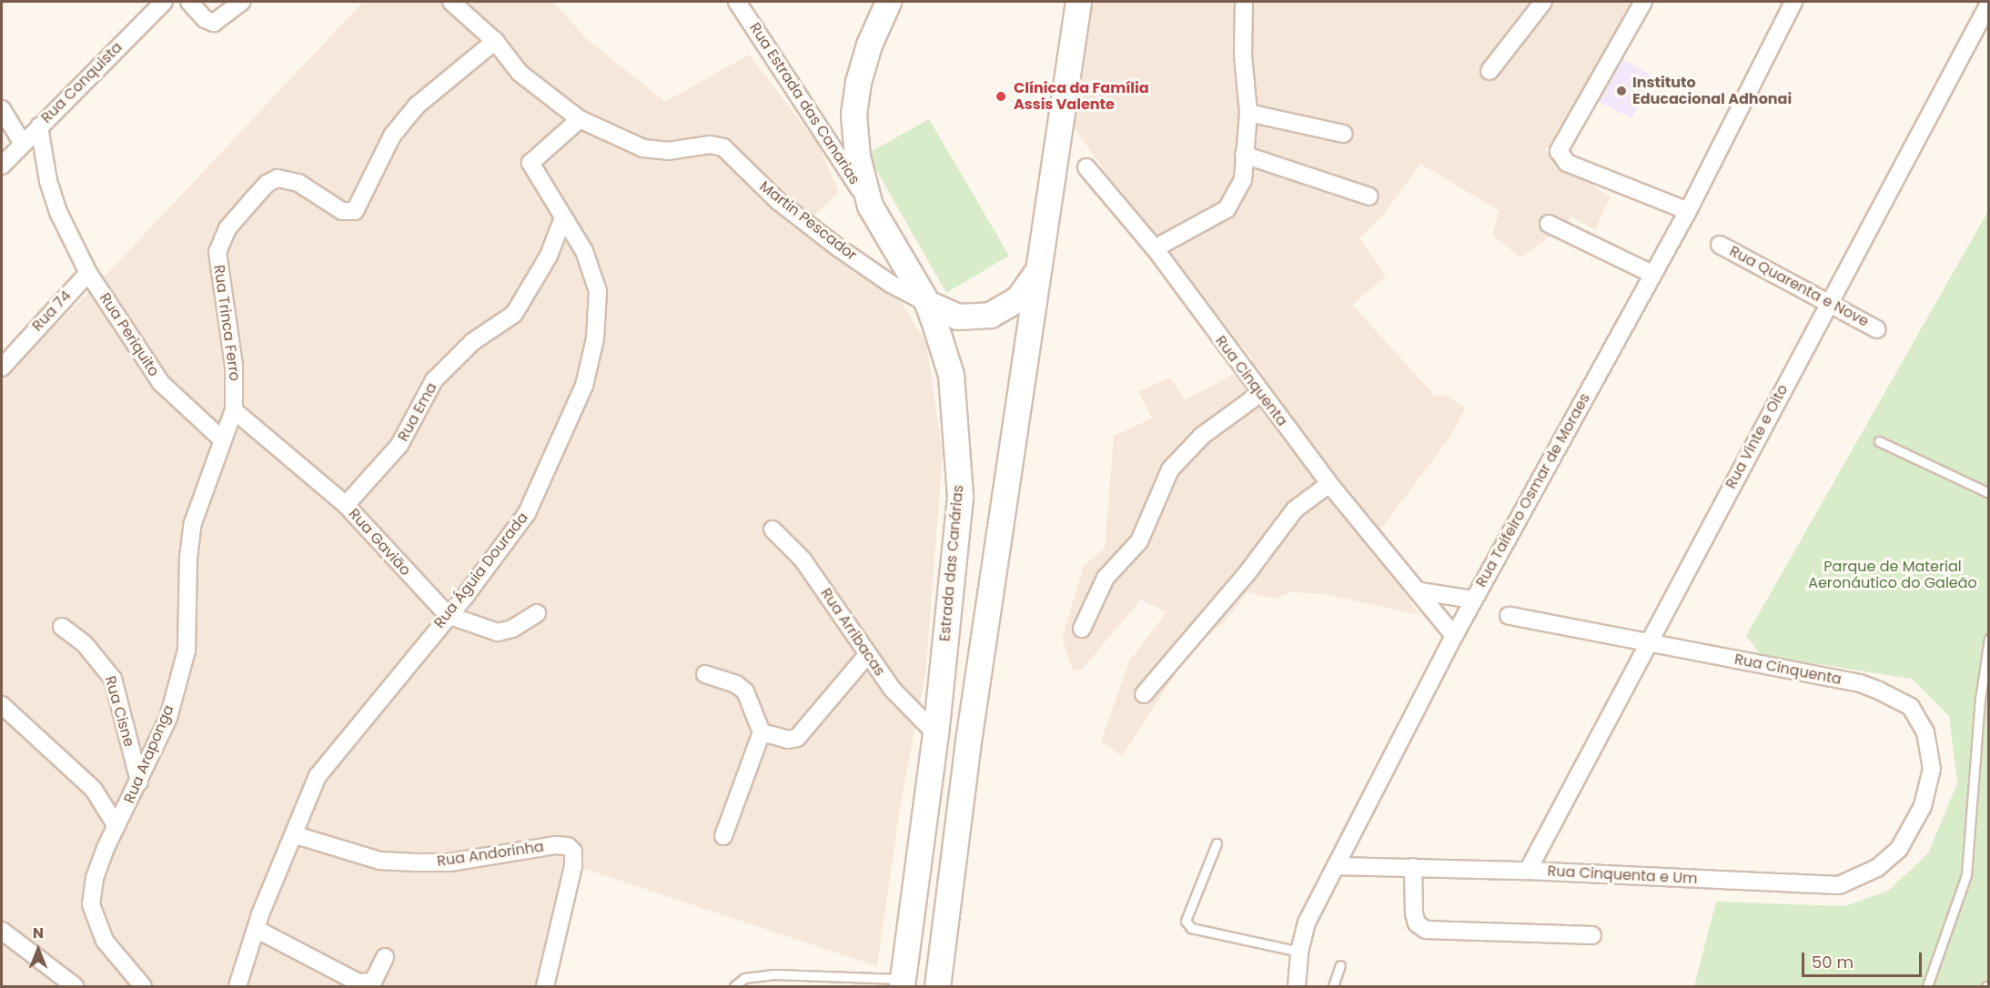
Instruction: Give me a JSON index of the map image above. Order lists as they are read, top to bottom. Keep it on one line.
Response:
{"streets":{"main road":["Estrada das Canárias"],"street":["Rua Conquista","Rua Estrada das Canarias","Martin Pescador","Rua Quarenta e Nove","Rua 74","Rua Trinca Ferro","Rua Periquito","Rua Cinquenta","Rua Ema","Rua Vinte e Oito","Rua Taifeiro Osmar de Moraes","Rua Gavião","Rua Águia Dourada","Rua Arribacas","Rua Cisne","Rua Araponga","Rua Andorinha","Rua Cinquenta e Um"]},"crossings":[["Rua Estrada das Canarias","Estrada das Canárias"],["Martin Pescador","Rua Trinca Ferro"],["Martin Pescador","Estrada das Canárias"],["Martin Pescador","Rua Águia Dourada"],["Rua Quarenta e Nove","Rua Vinte e Oito"],["Rua 74","Rua Periquito"],["Rua Trinca Ferro","Rua Periquito"],["Rua Trinca Ferro","Rua Gavião"],["Rua Trinca Ferro","Rua Araponga"],["Rua Periquito","Rua Araponga"],["Rua Cinquenta","Rua Vinte e Oito"],["Rua Cinquenta","Rua Taifeiro Osmar de Moraes"],["Rua Cinquenta","Rua Cinquenta e Um"],["Rua Ema","Rua Gavião"],["Rua Ema","Rua Águia Dourada"],["Rua Vinte e Oito","Rua Cinquenta e Um"],["Rua Taifeiro Osmar de Moraes","Rua Cinquenta e Um"],["Rua Gavião","Rua Águia Dourada"],["Estrada das Canárias","Rua Arribacas"],["Rua Águia Dourada","Rua Andorinha"],["Rua Cisne","Rua Araponga"]],"parks":["Parque de Material Aeronáutico do Galeão"],"places":["Instituto Educacional Adhonai","Clínica da Família Assis Valente"],"scale_bar":"50 m","north":"top"}
